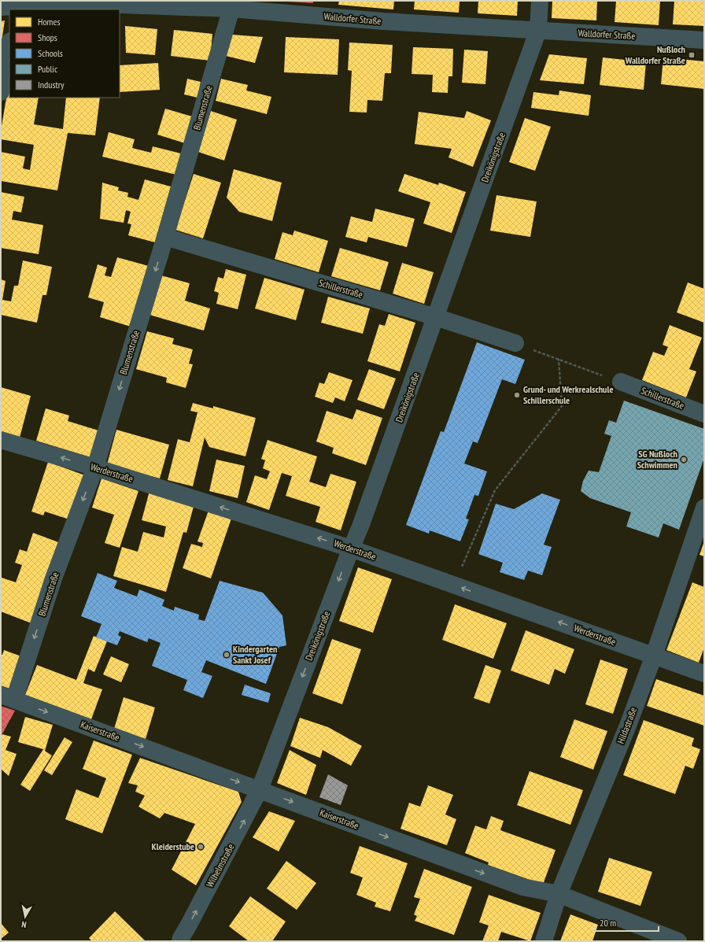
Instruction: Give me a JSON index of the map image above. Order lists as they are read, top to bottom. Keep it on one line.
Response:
{"streets":{"street":["Walldorfer Straße","Blumenstraße","Dreikönigstraße","Schillerstraße","Werderstraße","Hildastraße","Kaiserstraße","Wilhelmstraße"]},"crossings":[["Walldorfer Straße","Blumenstraße"],["Walldorfer Straße","Dreikönigstraße"],["Blumenstraße","Schillerstraße"],["Blumenstraße","Werderstraße"],["Blumenstraße","Kaiserstraße"],["Dreikönigstraße","Schillerstraße"],["Dreikönigstraße","Werderstraße"],["Dreikönigstraße","Kaiserstraße"],["Dreikönigstraße","Wilhelmstraße"],["Werderstraße","Hildastraße"],["Hildastraße","Kaiserstraße"],["Kaiserstraße","Wilhelmstraße"]],"one_way":["Blumenstraße","Werderstraße","Kaiserstraße","Wilhelmstraße"],"places":{"transit":["Nußloch Walldorfer Straße"],"other":["Grund- und Werkrealschule Schillerschule","SG Nußloch Schwimmen","Kindergarten Sankt Josef","Kleiderstube"]},"legend":["Homes","Shops","Schools","Public","Industry"],"scale_bar":"20 m","north":"bottom"}
